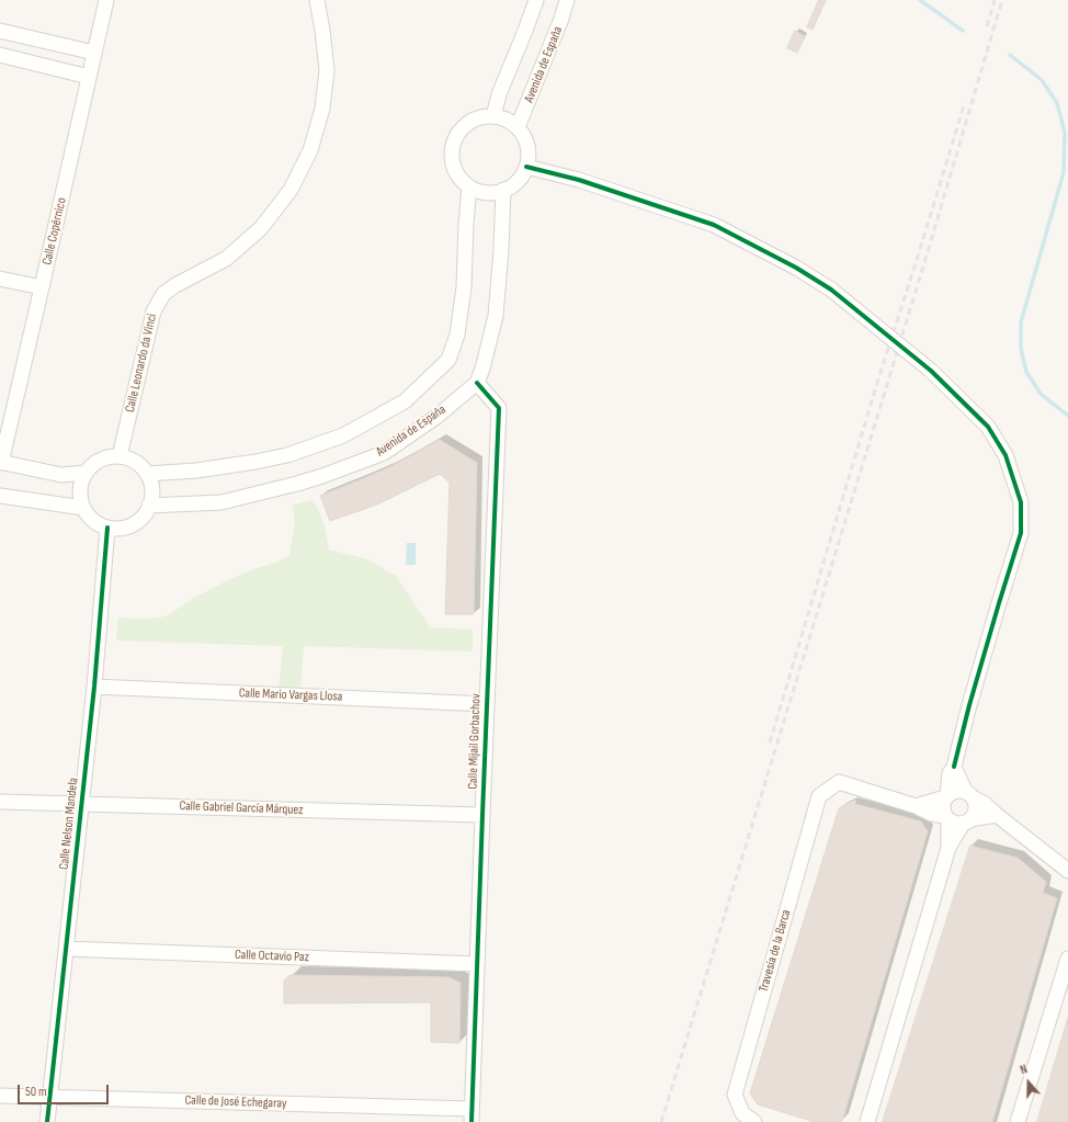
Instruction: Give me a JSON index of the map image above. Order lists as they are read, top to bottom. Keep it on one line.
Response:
{"streets":{"street":["Avenida de España","Calle Copérnico","Calle Leonardo da Vinci","Calle Mario Vargas Llosa","Calle Mijail Gorbachov","Calle Gabriel García Márquez","Calle Nelson Mandela","Travesía de la Barca","Calle Octavio Paz","Calle de José Echegaray"]},"crossings":[["Avenida de España","Calle Leonardo da Vinci"],["Avenida de España","Calle Mijail Gorbachov"],["Avenida de España","Calle Nelson Mandela"],["Calle Leonardo da Vinci","Calle Nelson Mandela"],["Calle Mario Vargas Llosa","Calle Mijail Gorbachov"],["Calle Mario Vargas Llosa","Calle Nelson Mandela"],["Calle Mijail Gorbachov","Calle Gabriel García Márquez"],["Calle Mijail Gorbachov","Calle Octavio Paz"],["Calle Mijail Gorbachov","Calle de José Echegaray"],["Calle Gabriel García Márquez","Calle Nelson Mandela"],["Calle Nelson Mandela","Calle Octavio Paz"],["Calle Nelson Mandela","Calle de José Echegaray"]],"scale_bar":"50 m","north":"top"}
